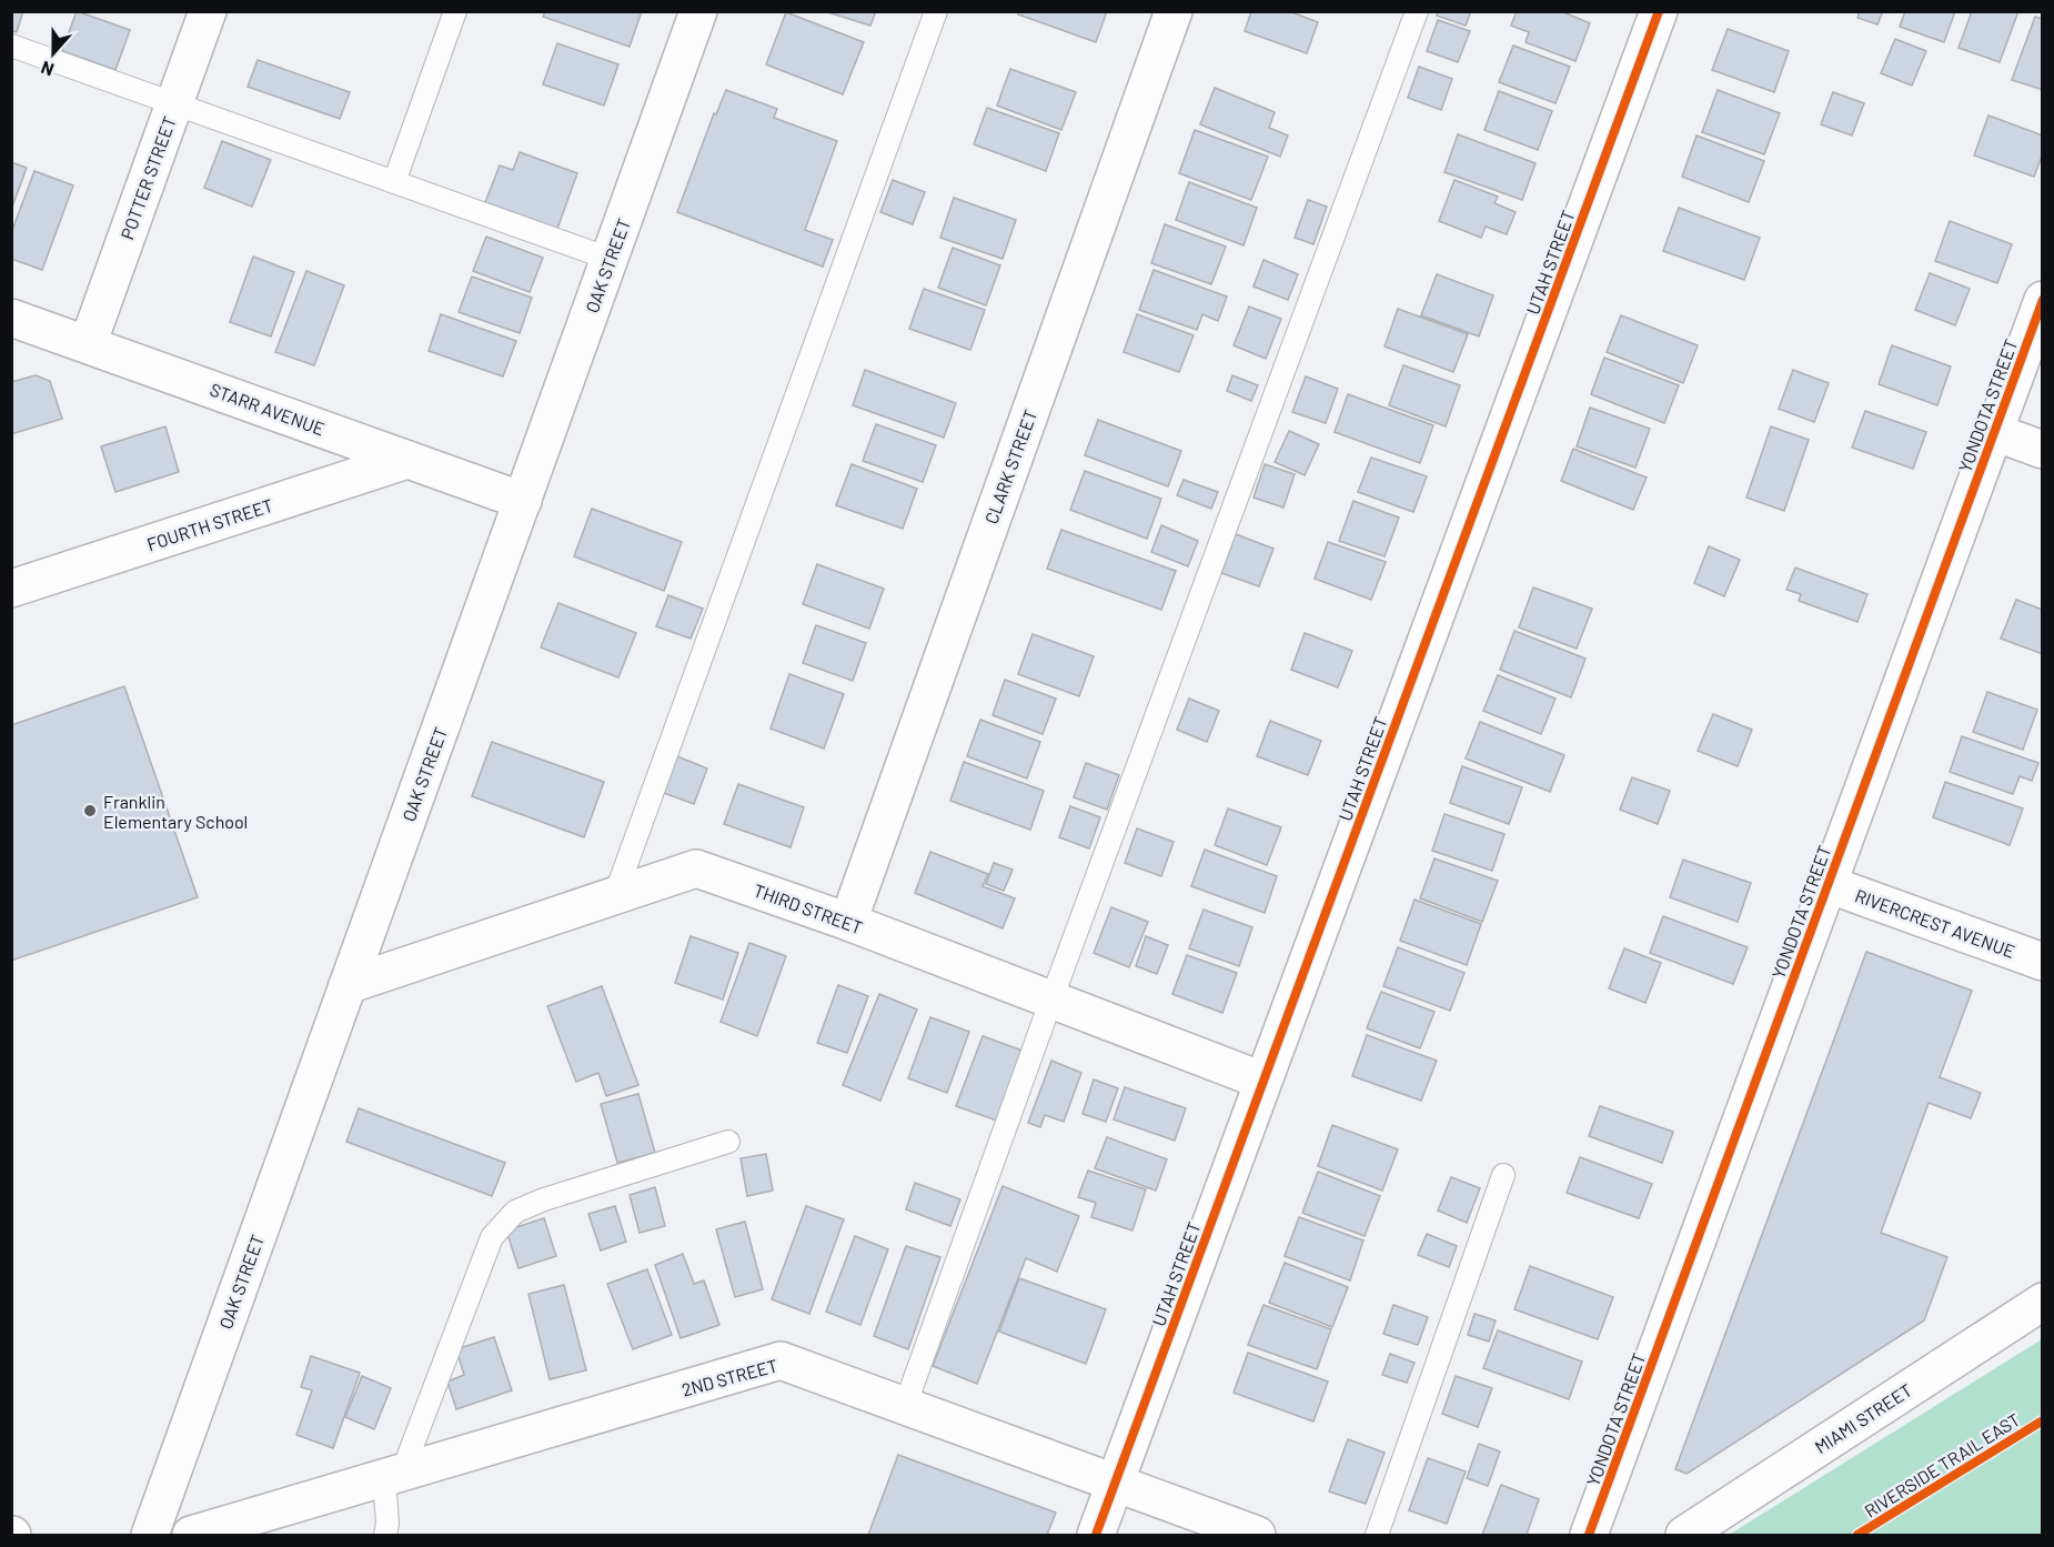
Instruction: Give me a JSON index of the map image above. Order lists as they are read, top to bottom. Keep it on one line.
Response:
{"streets":{"street":["POTTER STREET","UTAH STREET","OAK STREET","YONDOTA STREET","STARR AVENUE","CLARK STREET","FOURTH STREET","THIRD STREET","RIVERCREST AVENUE","2ND STREET","MIAMI STREET"],"cycle path":["RIVERSIDE TRAIL EAST"]},"crossings":[["POTTER STREET","STARR AVENUE"],["UTAH STREET","THIRD STREET"],["UTAH STREET","2ND STREET"],["OAK STREET","STARR AVENUE"],["OAK STREET","THIRD STREET"],["YONDOTA STREET","RIVERCREST AVENUE"],["STARR AVENUE","FOURTH STREET"],["CLARK STREET","THIRD STREET"]],"places":["Franklin Elementary School"],"north":"bottom"}
